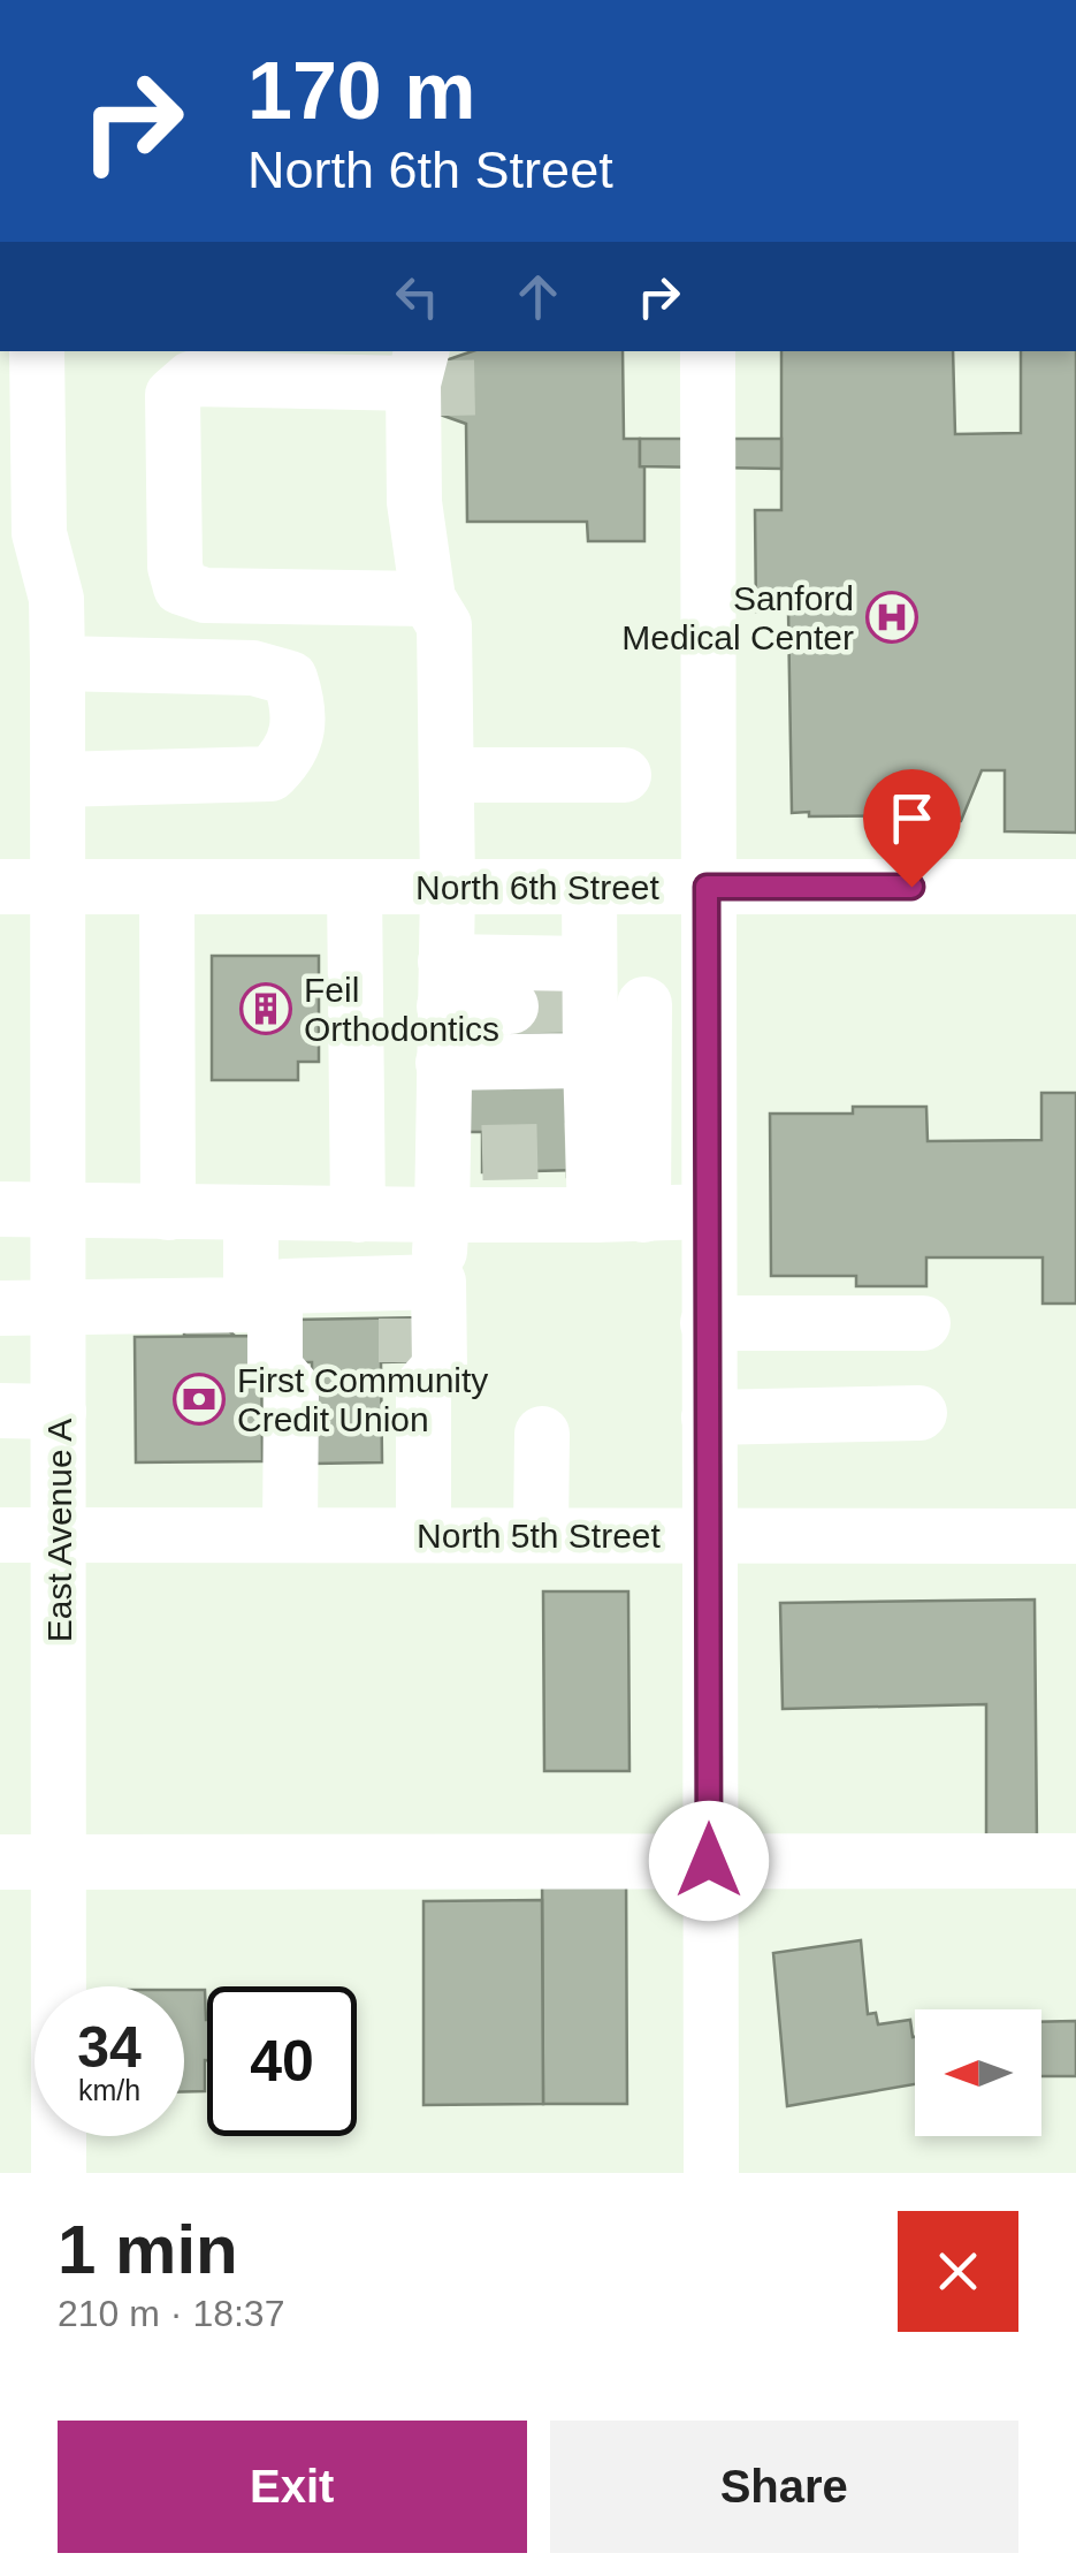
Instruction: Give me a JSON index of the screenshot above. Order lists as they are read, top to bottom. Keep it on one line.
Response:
{"streets":{"street":["North 6th Street","East Avenue A","North 5th Street"]},"crossings":[["North 6th Street","East Avenue A"],["East Avenue A","North 5th Street"]],"places":{"hospital":["Sanford Medical Center"],"building":["Feil Orthodontics"],"bank":["First Community Credit Union"]},"north":"left","page":{"turn":["170 m","North 6th Street"],"speed":"34 km/h","limit":"40","heading":["1 min","210 m · 18:37"],"buttons":["Exit","Share"]}}
